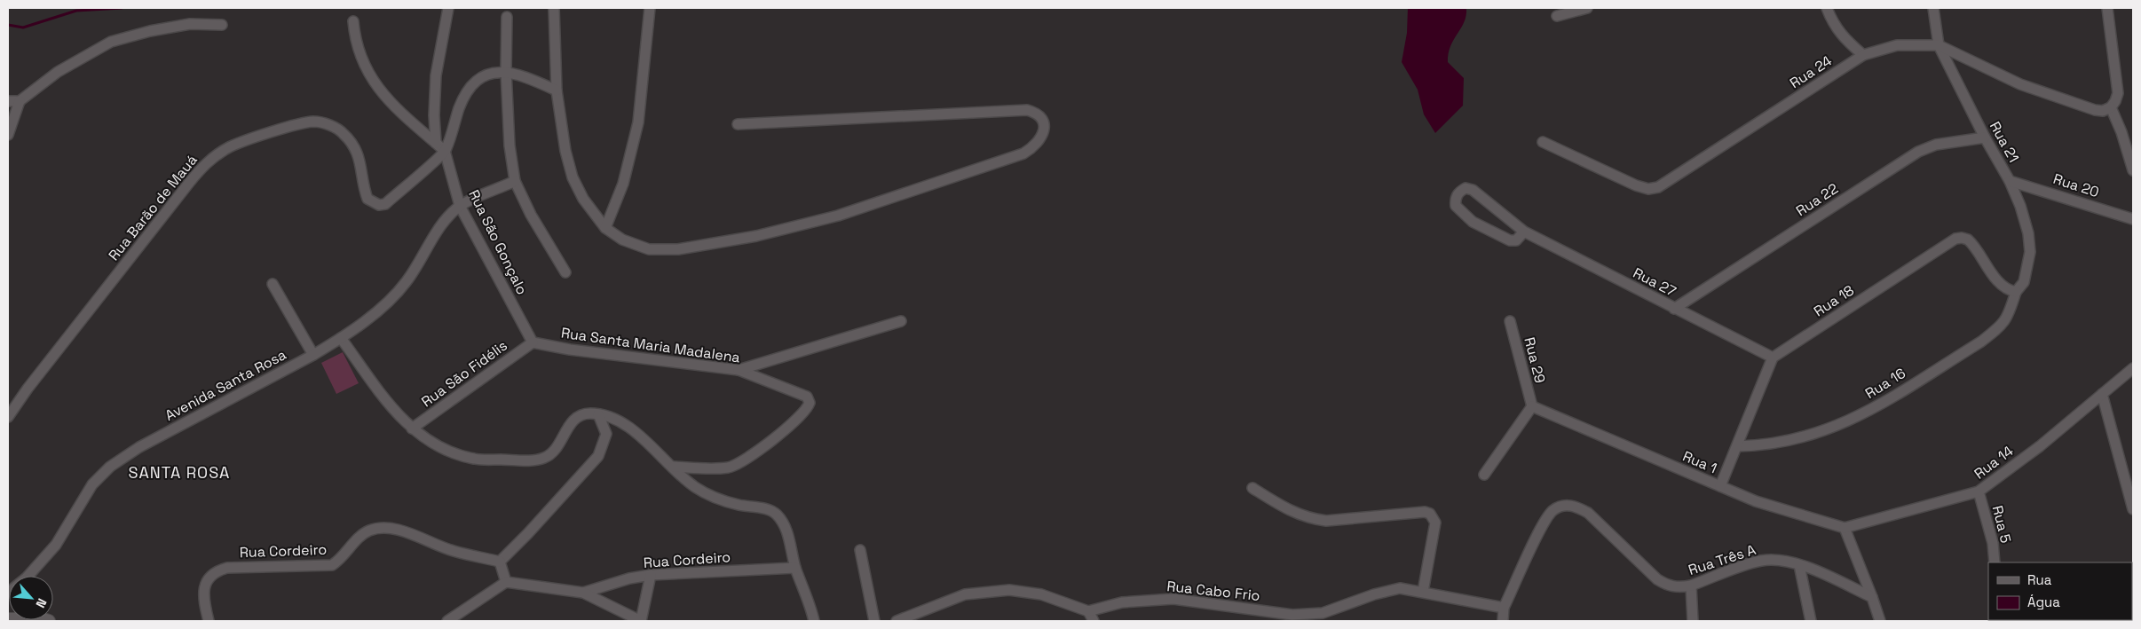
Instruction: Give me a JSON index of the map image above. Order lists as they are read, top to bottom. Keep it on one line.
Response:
{"streets":{"street":["Rua 24","Rua 21","Rua 20","Rua 22","Rua Barão de Mauá","Rua São Gonçalo","Rua 27","Rua 18","Rua Santa Maria Madalena","Rua 29","Rua São Fidélis","Rua 16","Avenida Santa Rosa","Rua 1","Rua 14","Rua 5","Rua Cordeiro","Rua Três A","Rua Cabo Frio"]},"crossings":[["Rua 24","Rua 21"],["Rua 21","Rua 20"],["Rua 21","Rua 22"],["Rua 21","Rua 18"],["Rua 21","Rua 16"],["Rua 22","Rua 27"],["Rua Barão de Mauá","Rua São Gonçalo"],["Rua São Gonçalo","Rua Santa Maria Madalena"],["Rua São Gonçalo","Rua São Fidélis"],["Rua São Gonçalo","Avenida Santa Rosa"],["Rua 27","Rua 18"],["Rua 18","Rua 16"],["Rua Santa Maria Madalena","Rua São Fidélis"],["Rua 29","Rua 1"],["Rua 1","Rua 14"],["Rua 14","Rua 5"],["Rua Três A","Rua Cabo Frio"]],"districts":["SANTA ROSA"],"legend":["Rua","Água"],"north":"bottom right"}
